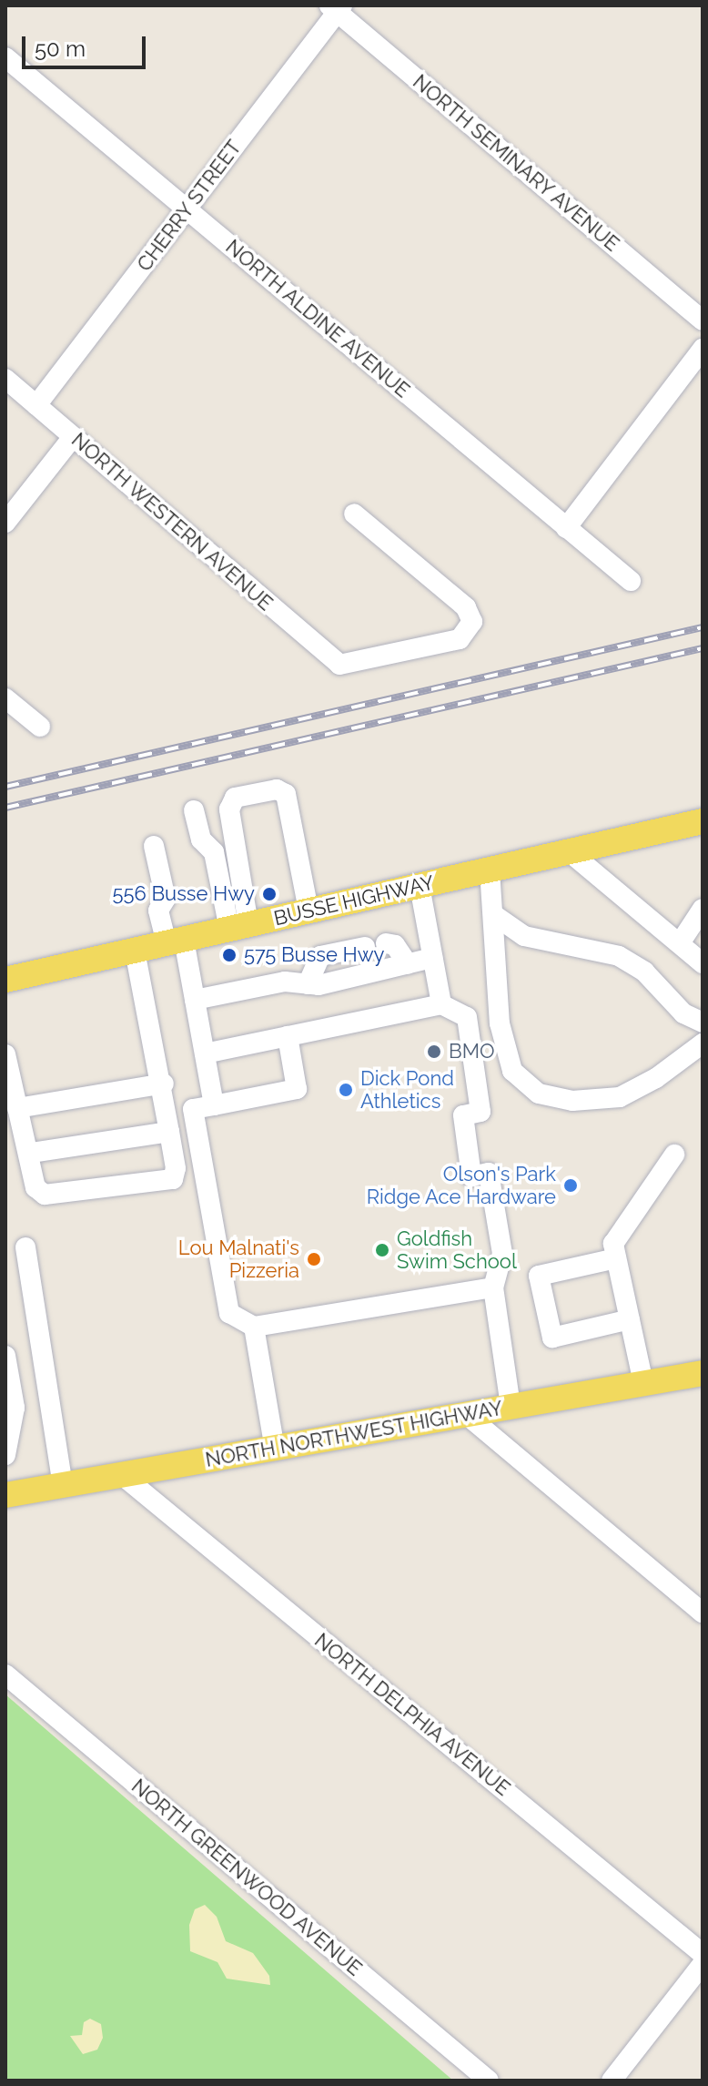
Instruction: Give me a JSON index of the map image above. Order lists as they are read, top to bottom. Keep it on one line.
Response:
{"streets":{"main road":["BUSSE HIGHWAY","NORTH NORTHWEST HIGHWAY"],"street":["NORTH SEMINARY AVENUE","CHERRY STREET","NORTH ALDINE AVENUE","NORTH WESTERN AVENUE","NORTH DELPHIA AVENUE","NORTH GREENWOOD AVENUE"]},"crossings":[["NORTH SEMINARY AVENUE","CHERRY STREET"],["CHERRY STREET","NORTH ALDINE AVENUE"],["CHERRY STREET","NORTH WESTERN AVENUE"],["NORTH NORTHWEST HIGHWAY","NORTH DELPHIA AVENUE"]],"places":["556 Busse Hwy","575 Busse Hwy","BMO","Dick Pond Athletics","Olson's Park Ridge Ace Hardware","Goldfish Swim School","Lou Malnati's Pizzeria"],"scale_bar":"50 m"}
